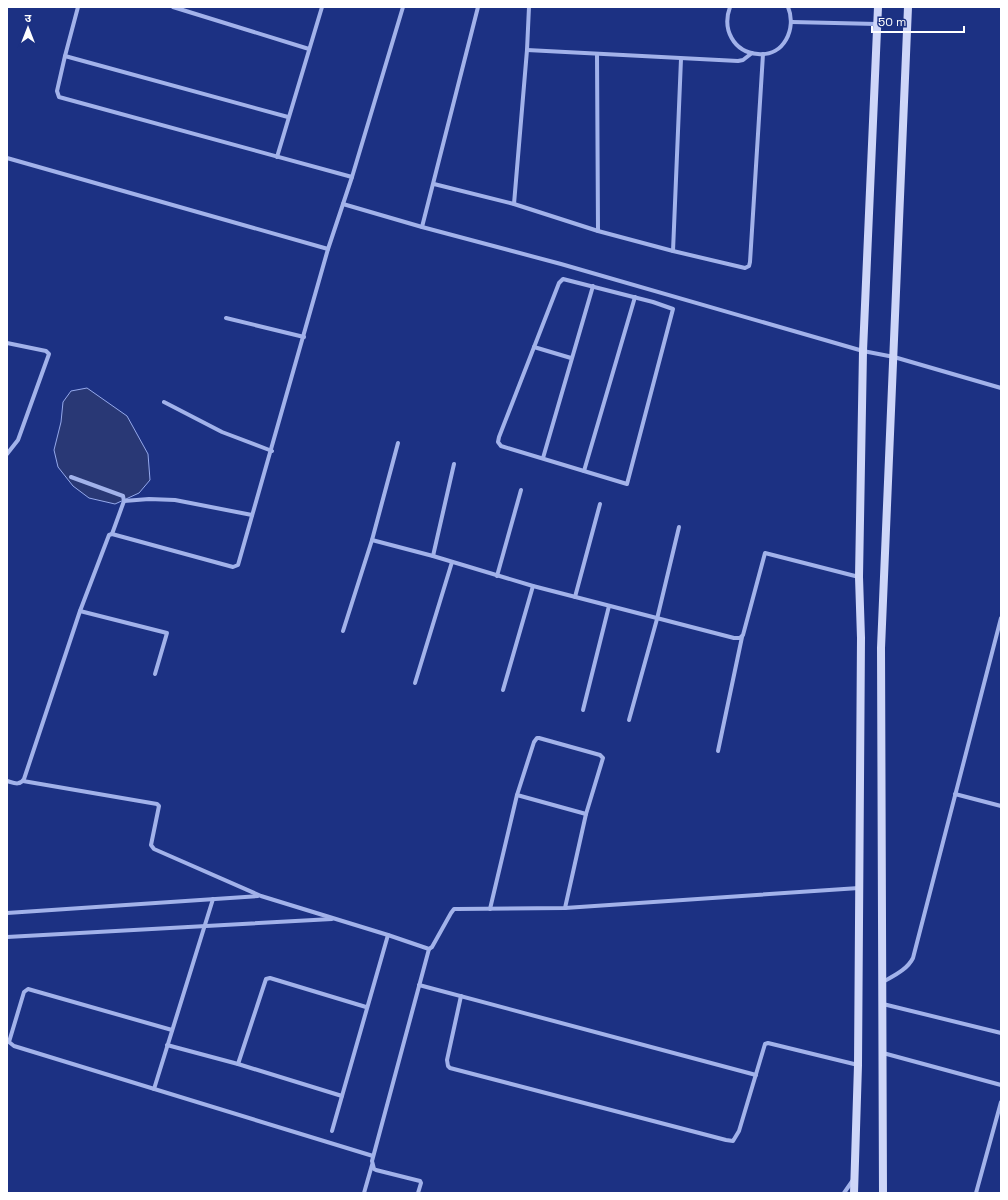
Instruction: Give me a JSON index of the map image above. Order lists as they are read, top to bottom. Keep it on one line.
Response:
{"scale_bar":"50 m","north":"top"}
